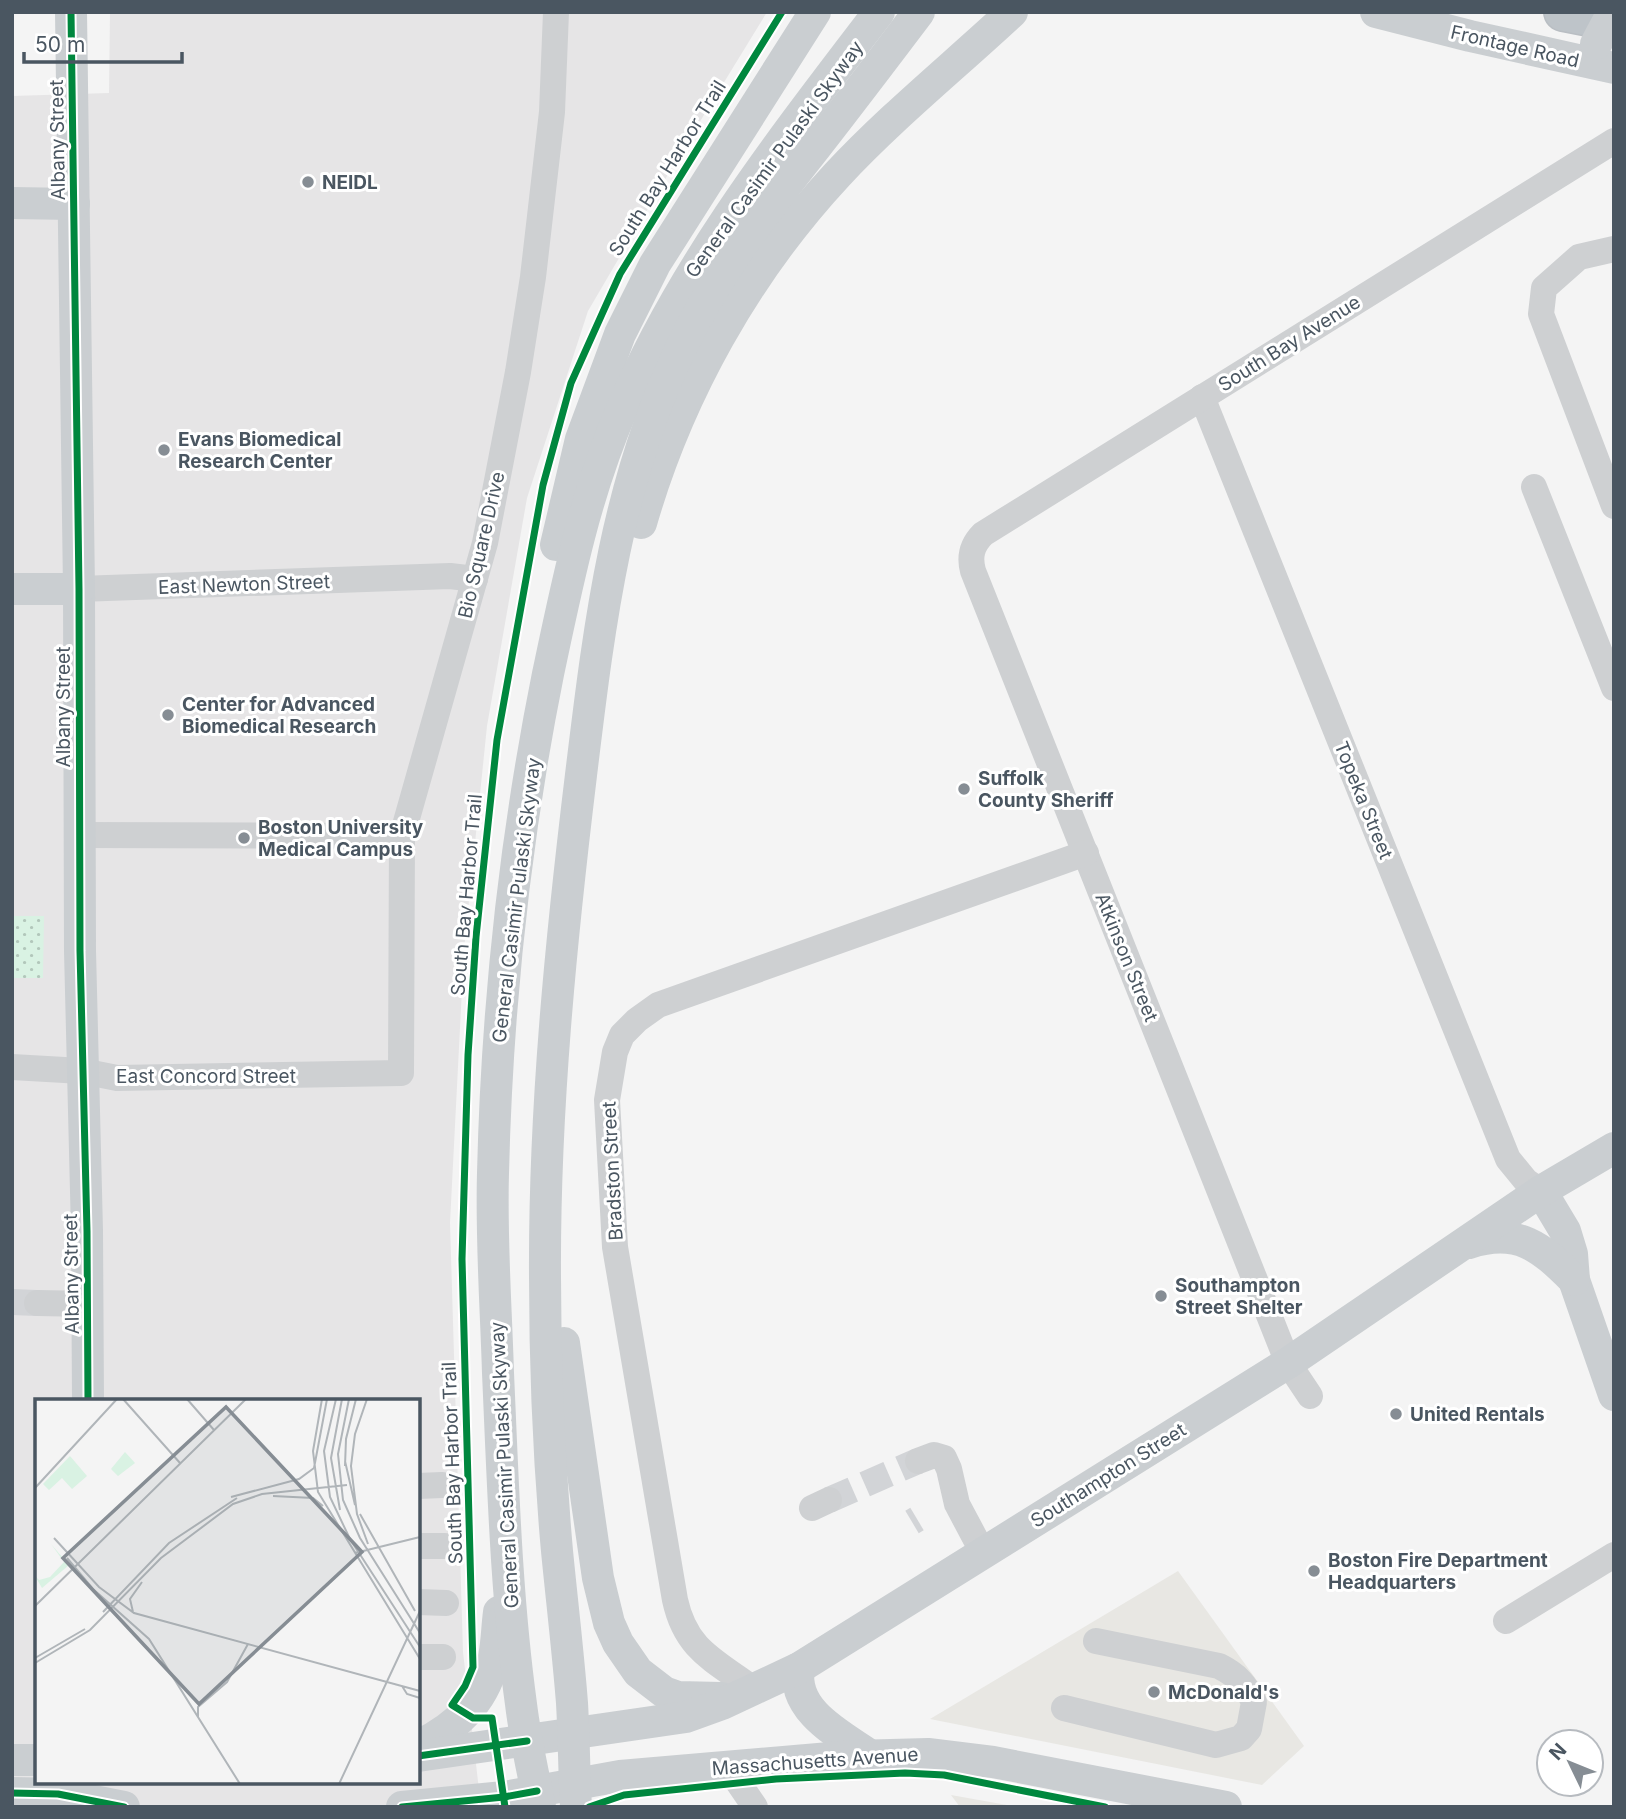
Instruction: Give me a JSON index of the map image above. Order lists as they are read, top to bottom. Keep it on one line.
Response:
{"streets":{"main road":["Frontage Road","Albany Street","General Casimir Pulaski Skyway","East Newton Street","Southampton Street","Massachusetts Avenue"],"street":["South Bay Avenue","Bio Square Drive","Topeka Street","Atkinson Street","East Concord Street","Bradston Street"],"cycle path":["South Bay Harbor Trail"]},"crossings":[["Albany Street","East Newton Street"],["Albany Street","East Concord Street"],["General Casimir Pulaski Skyway","Southampton Street"],["General Casimir Pulaski Skyway","Massachusetts Avenue"],["South Bay Avenue","Topeka Street"],["South Bay Avenue","Atkinson Street"],["Bio Square Drive","East Newton Street"],["Bio Square Drive","East Concord Street"],["Topeka Street","Southampton Street"],["Atkinson Street","Bradston Street"],["Atkinson Street","Southampton Street"],["Bradston Street","Southampton Street"]],"places":["NEIDL","Evans Biomedical Research Center","Center for Advanced Biomedical Research","Suffolk County Sheriff","Boston University Medical Campus","Southampton Street Shelter","United Rentals","Boston Fire Department Headquarters","McDonald's"],"scale_bar":"50 m","north":"top left"}
